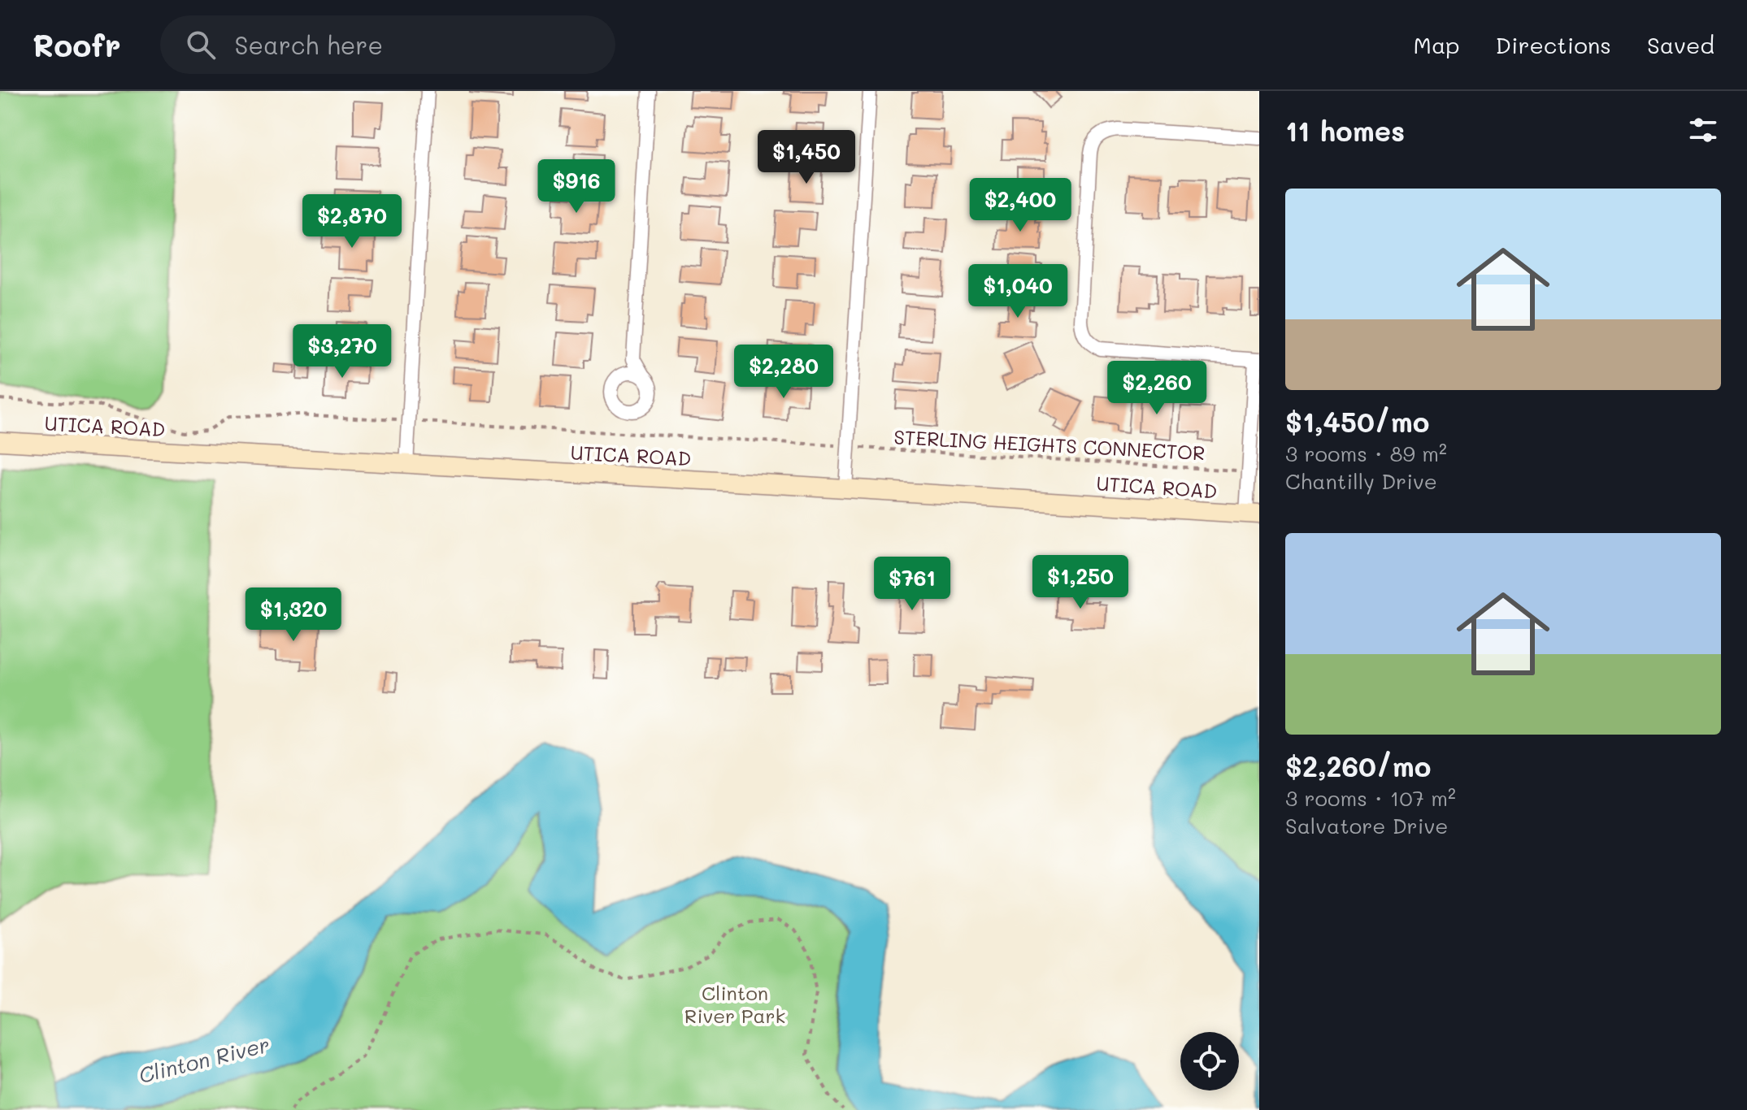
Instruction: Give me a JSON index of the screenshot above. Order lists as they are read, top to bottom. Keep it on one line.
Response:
{"streets":{"street":["UTICA ROAD"],"path":["STERLING HEIGHTS CONNECTOR"]},"water":["Clinton River"],"parks":["Clinton River Park"],"page":{"header":"Roofr","search":"Search here","nav":["Map","Directions","Saved"],"heading":"11 homes","price":["$1,450","$916","$2,400","$2,870","$1,040","$3,270","$2,280","$2,260","$1,250","$761","$1,320"],"list":[{"name":"$1,450/mo","note":"3 rooms · 89 m² · Chantilly Drive"},{"name":"$2,260/mo","note":"3 rooms · 107 m² · Salvatore Drive"}]}}
